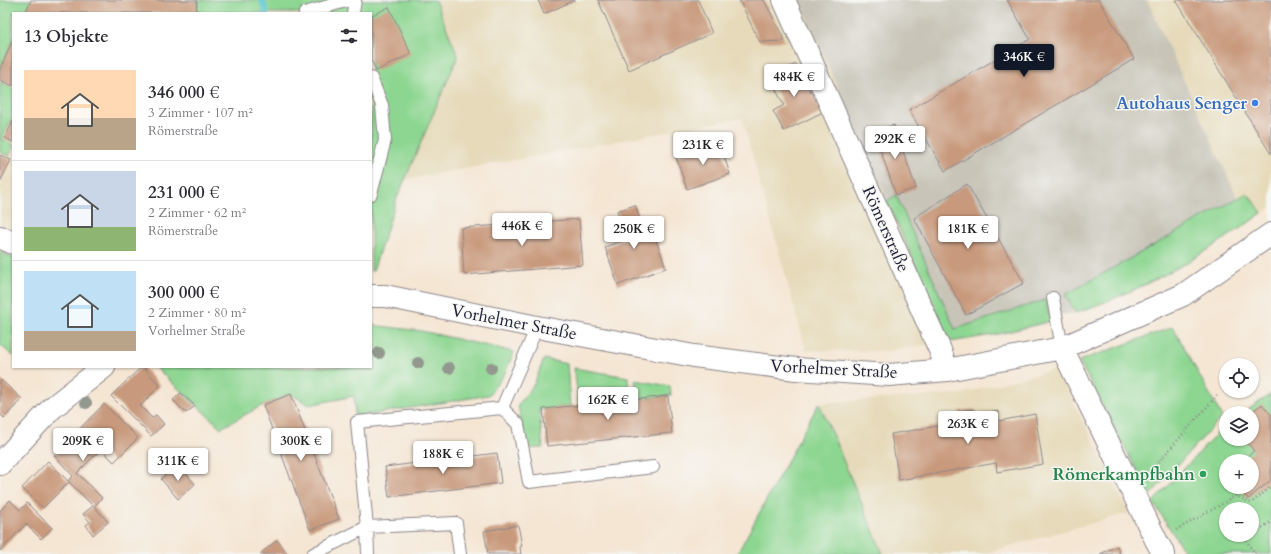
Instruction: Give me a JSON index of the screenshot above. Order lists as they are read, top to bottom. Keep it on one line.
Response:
{"streets":{"street":["Römerstraße","Vorhelmer Straße"]},"crossings":[["Römerstraße","Vorhelmer Straße"]],"places":["Autohaus Senger","Römerkampfbahn"],"page":{"heading":"13 Objekte","price":["346K €","484K €","292K €","231K €","446K €","250K €","181K €","162K €","263K €","209K €","300K €","188K €","311K €"],"list":[{"name":"346 000 €","note":"3 Zimmer · 107 m² · Römerstraße"},{"name":"231 000 €","note":"2 Zimmer · 62 m² · Römerstraße"},{"name":"300 000 €","note":"2 Zimmer · 80 m² · Vorhelmer Straße"}],"map_buttons":["+","−"]}}
